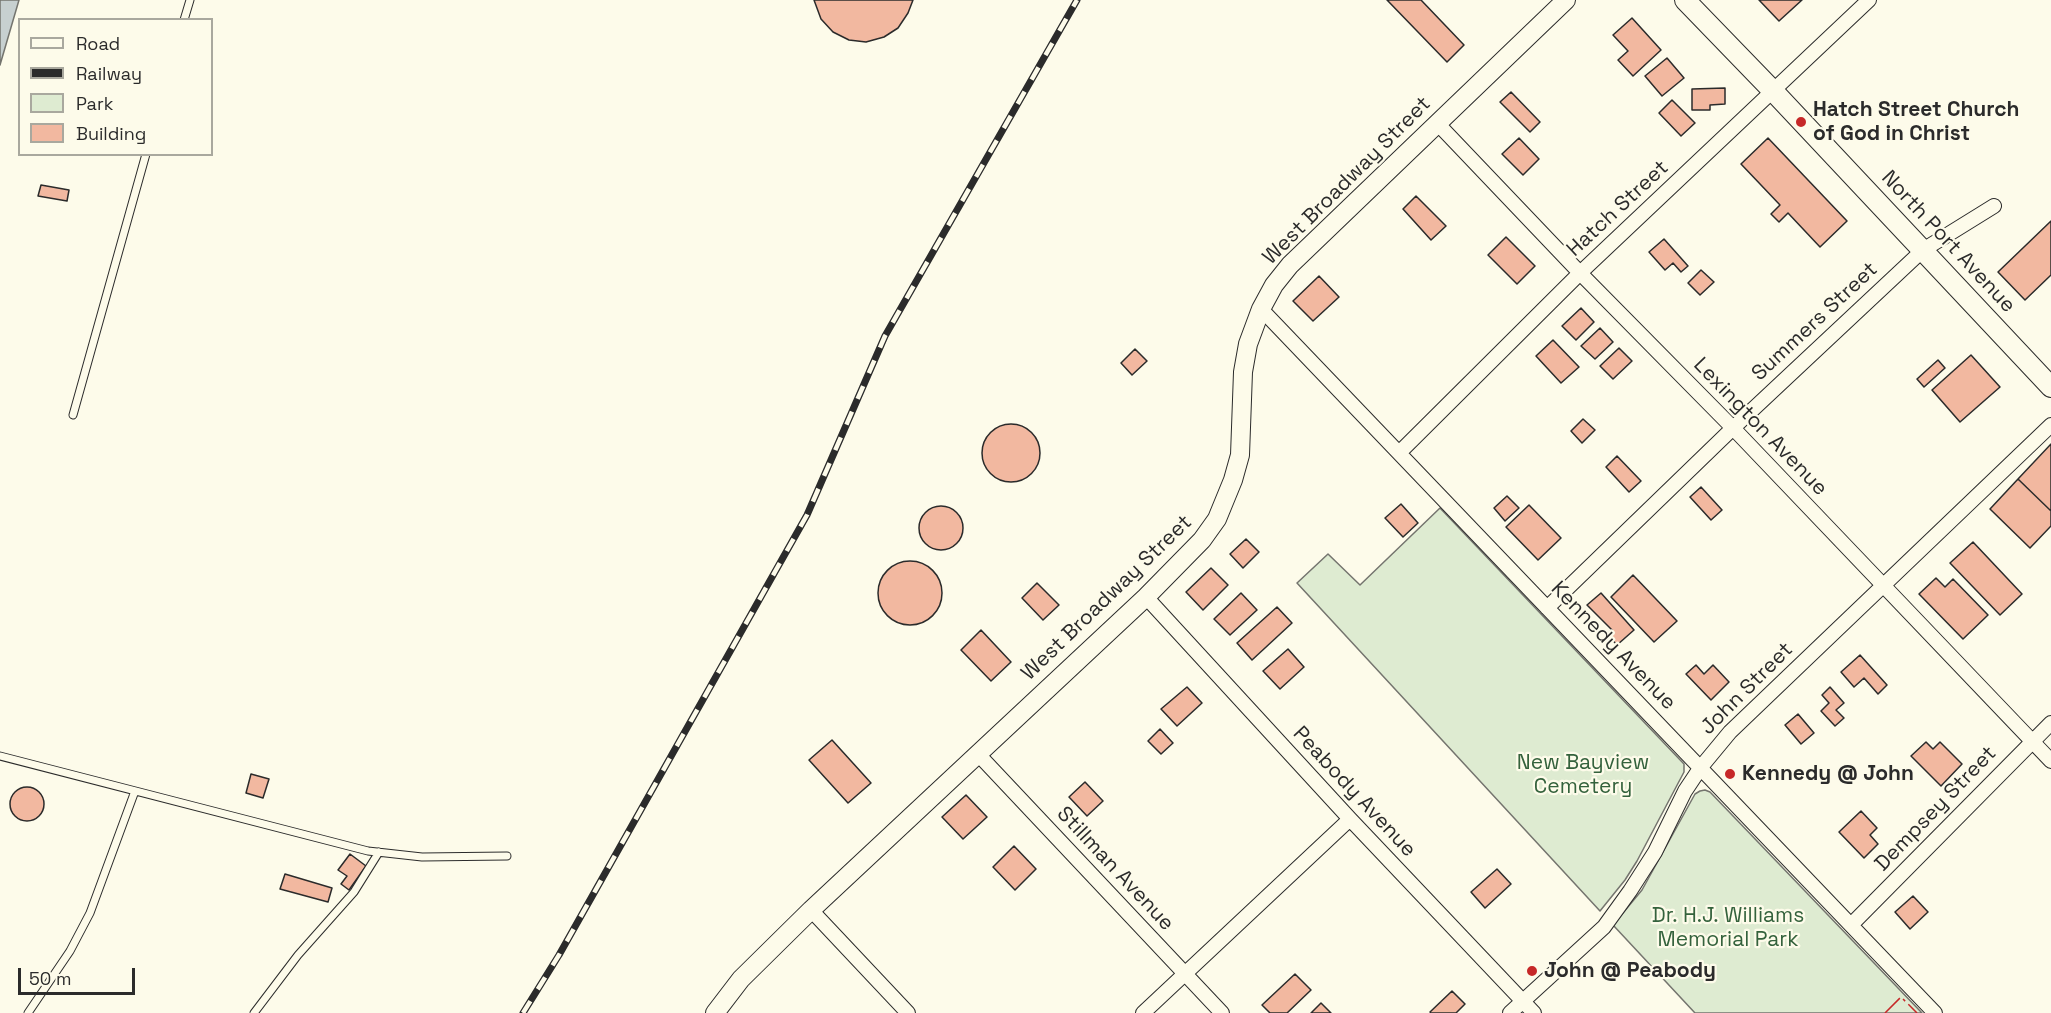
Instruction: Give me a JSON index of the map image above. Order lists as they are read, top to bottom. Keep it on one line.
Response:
{"streets":{"main road":["North Port Avenue"],"street":["West Broadway Street","Hatch Street","Summers Street","Lexington Avenue","Kennedy Avenue","John Street","Peabody Avenue","Dempsey Street","Stillman Avenue"]},"crossings":[["West Broadway Street","Lexington Avenue"],["West Broadway Street","Kennedy Avenue"],["West Broadway Street","Peabody Avenue"],["West Broadway Street","Stillman Avenue"],["Hatch Street","North Port Avenue"],["Hatch Street","Lexington Avenue"],["Hatch Street","Kennedy Avenue"],["North Port Avenue","Summers Street"],["Summers Street","Lexington Avenue"],["Summers Street","Kennedy Avenue"],["Lexington Avenue","John Street"],["Lexington Avenue","Dempsey Street"],["Kennedy Avenue","John Street"],["Kennedy Avenue","Dempsey Street"],["John Street","Peabody Avenue"]],"parks":["New Bayview Cemetery","Dr. H.J. Williams Memorial Park"],"places":["Hatch Street Church of God in Christ","Kennedy @ John","John @ Peabody"],"legend":["Road","Railway","Park","Building"],"scale_bar":"50 m"}
